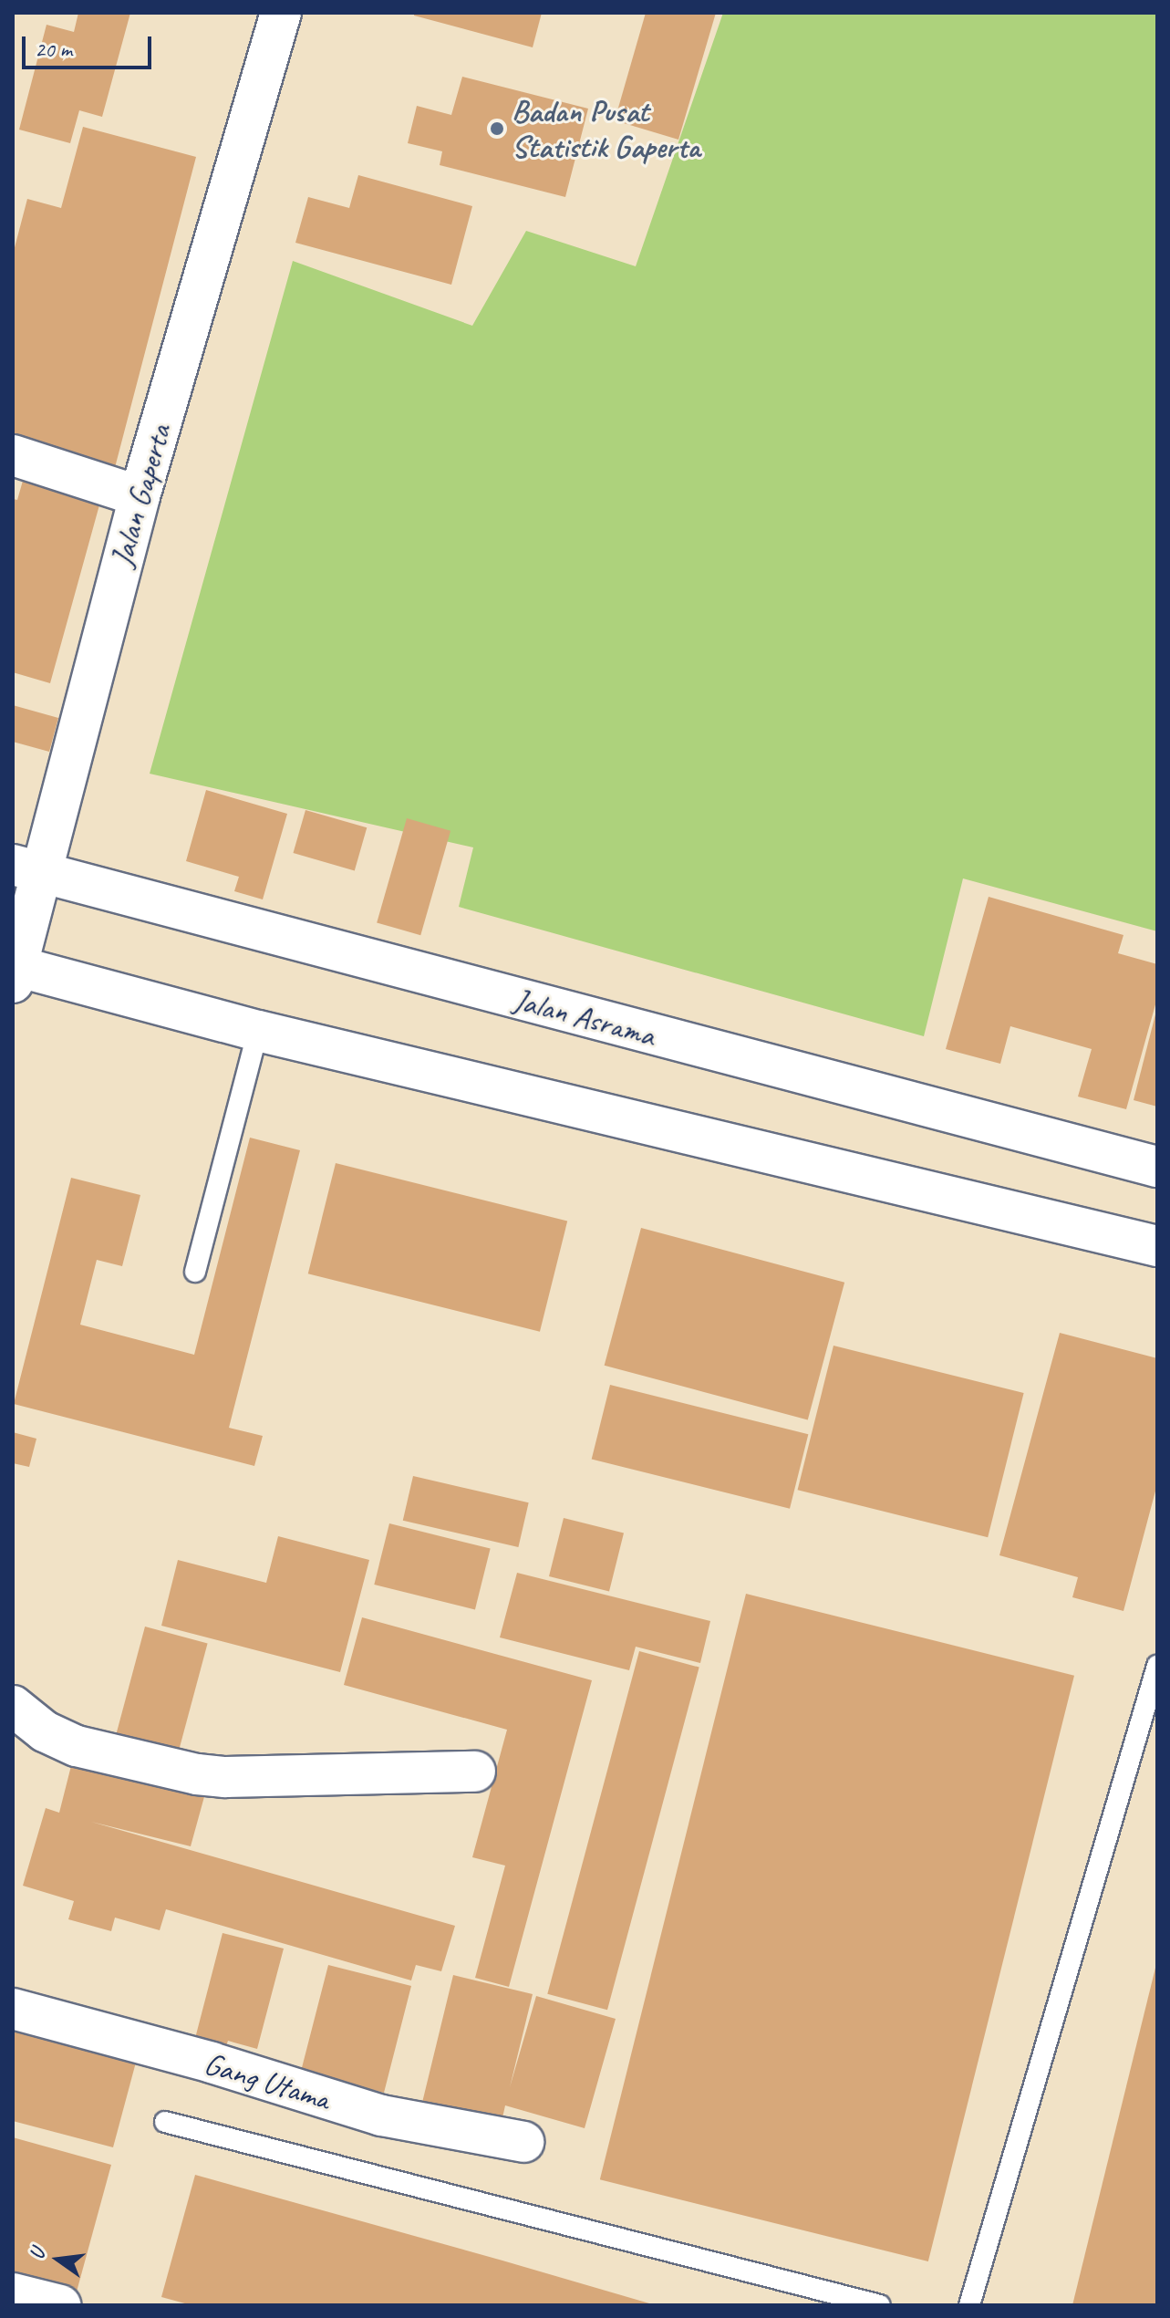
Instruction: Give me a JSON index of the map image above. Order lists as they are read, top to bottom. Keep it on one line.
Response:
{"streets":{"main road":["Jalan Gaperta","Jalan Asrama","Gang Utama"]},"crossings":[["Jalan Gaperta","Jalan Asrama"]],"places":["Badan Pusat Statistik Gaperta"],"scale_bar":"20 m","north":"left"}
